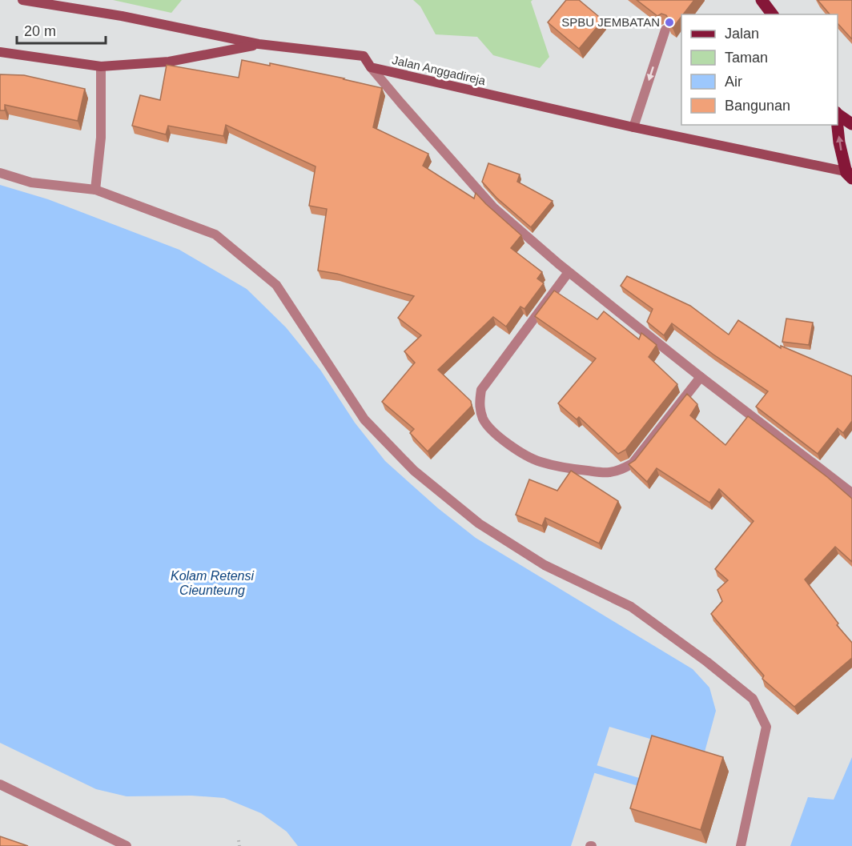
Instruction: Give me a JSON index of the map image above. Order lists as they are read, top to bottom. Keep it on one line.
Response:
{"streets":{"main road":["Jalan Anggadireja"]},"water":["Kolam Retensi Cieunteung"],"places":["SPBU JEMBATAN"],"legend":["Jalan","Taman","Air","Bangunan"],"scale_bar":"20 m"}
